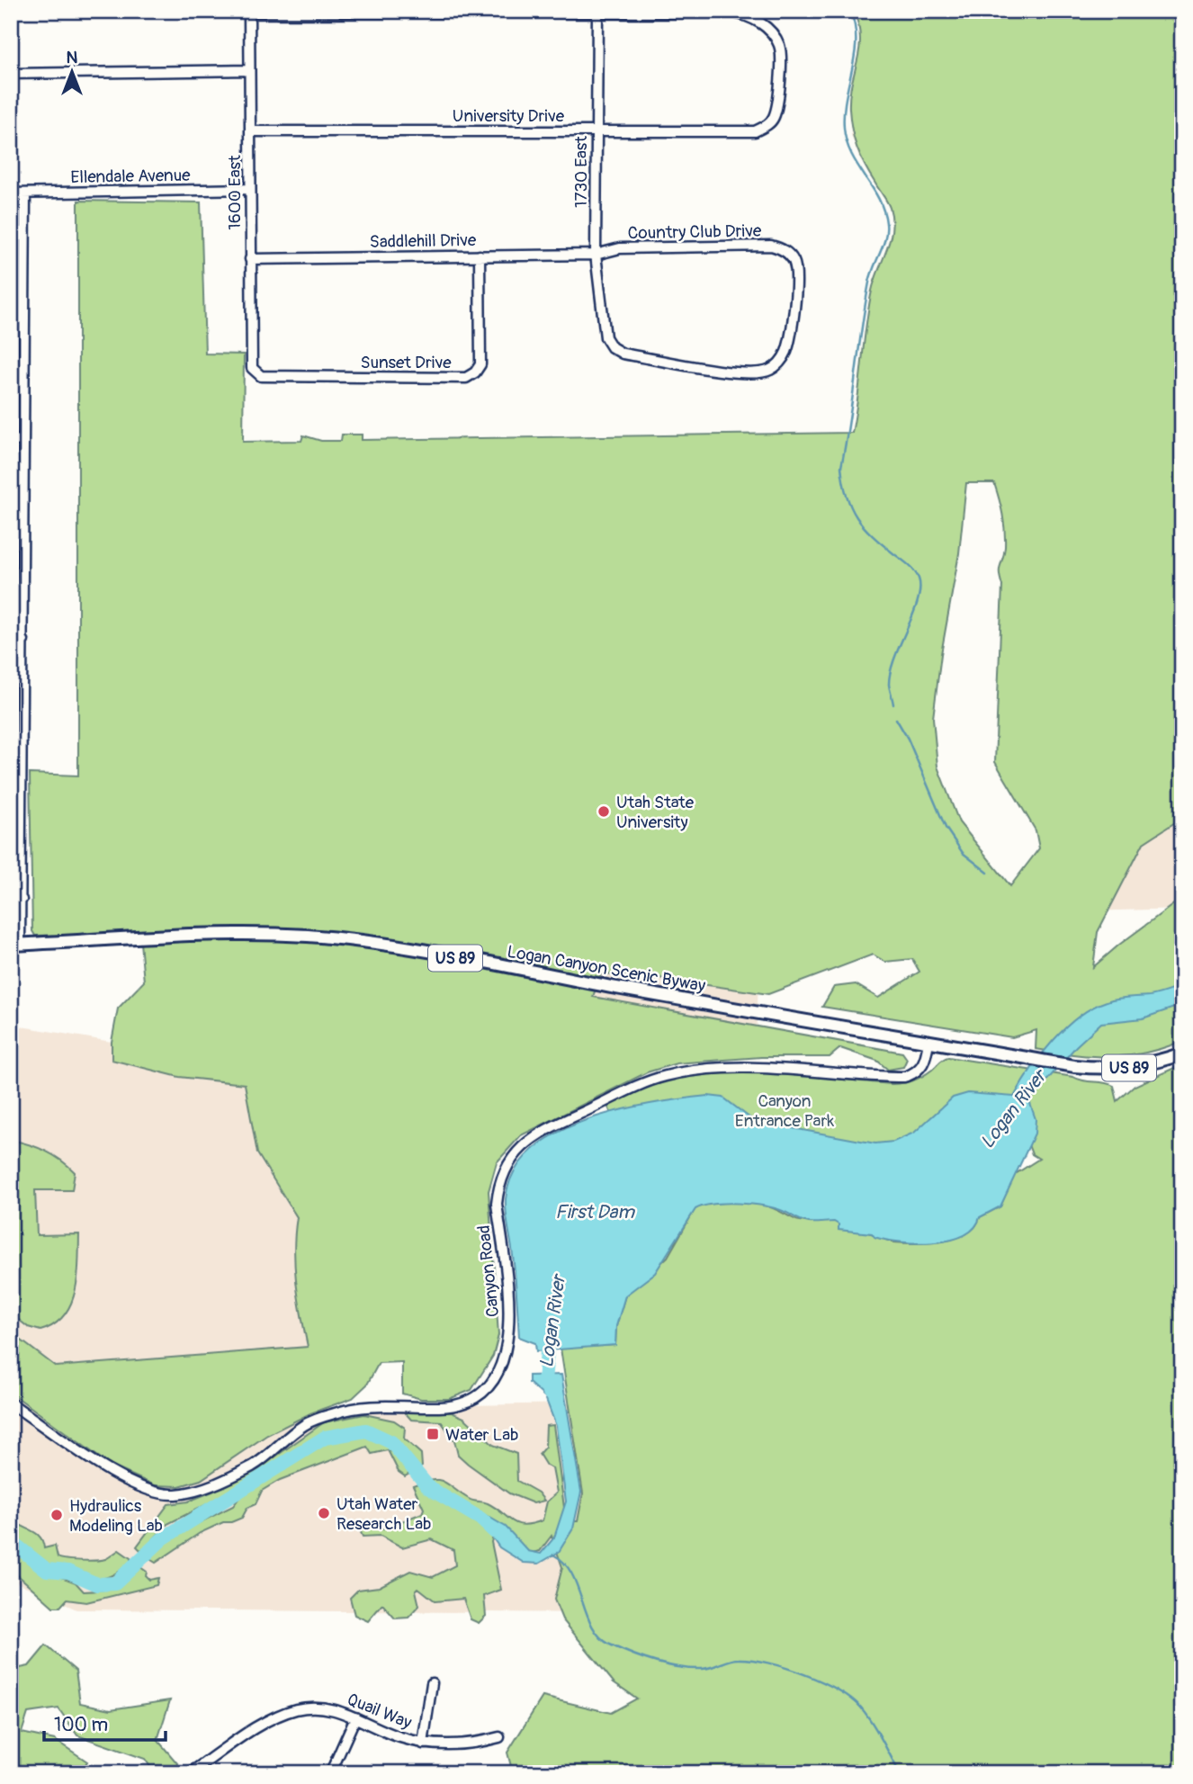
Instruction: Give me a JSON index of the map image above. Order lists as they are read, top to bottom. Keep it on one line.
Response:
{"streets":{"main road":["US 89","Logan Canyon Scenic Byway"],"street":["University Drive","1730 East","Ellendale Avenue","1600 East","Country Club Drive","Saddlehill Drive","Sunset Drive","Canyon Road","Quail Way"]},"crossings":[["University Drive","1730 East"],["University Drive","1600 East"],["1730 East","Country Club Drive"],["1730 East","Saddlehill Drive"],["Ellendale Avenue","1600 East"],["1600 East","Saddlehill Drive"],["1600 East","Sunset Drive"],["Country Club Drive","Saddlehill Drive"],["Saddlehill Drive","Sunset Drive"],["Logan Canyon Scenic Byway","Canyon Road"]],"water":["Logan River","First Dam"],"parks":["Canyon Entrance Park"],"places":{"other":["Utah State University","Utah Water Research Lab","Hydraulics Modeling Lab"],"transit":["Water Lab"]},"scale_bar":"100 m","north":"top"}
